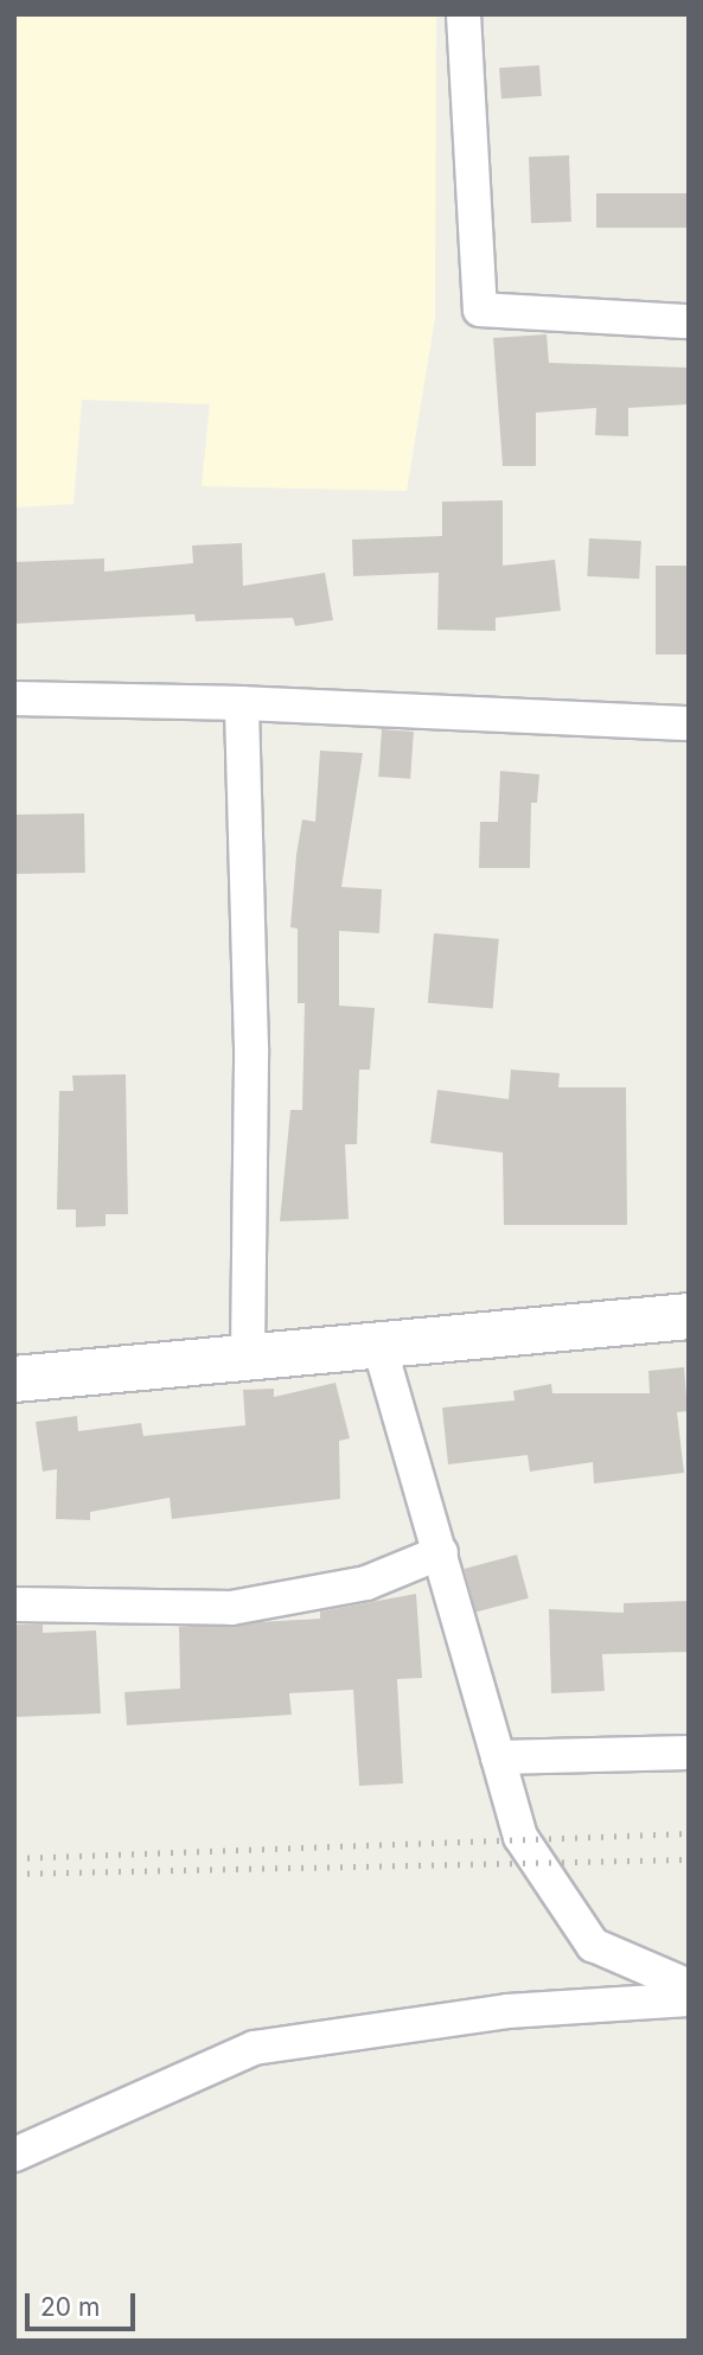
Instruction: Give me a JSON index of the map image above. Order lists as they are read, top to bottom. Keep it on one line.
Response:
{"scale_bar":"20 m"}
